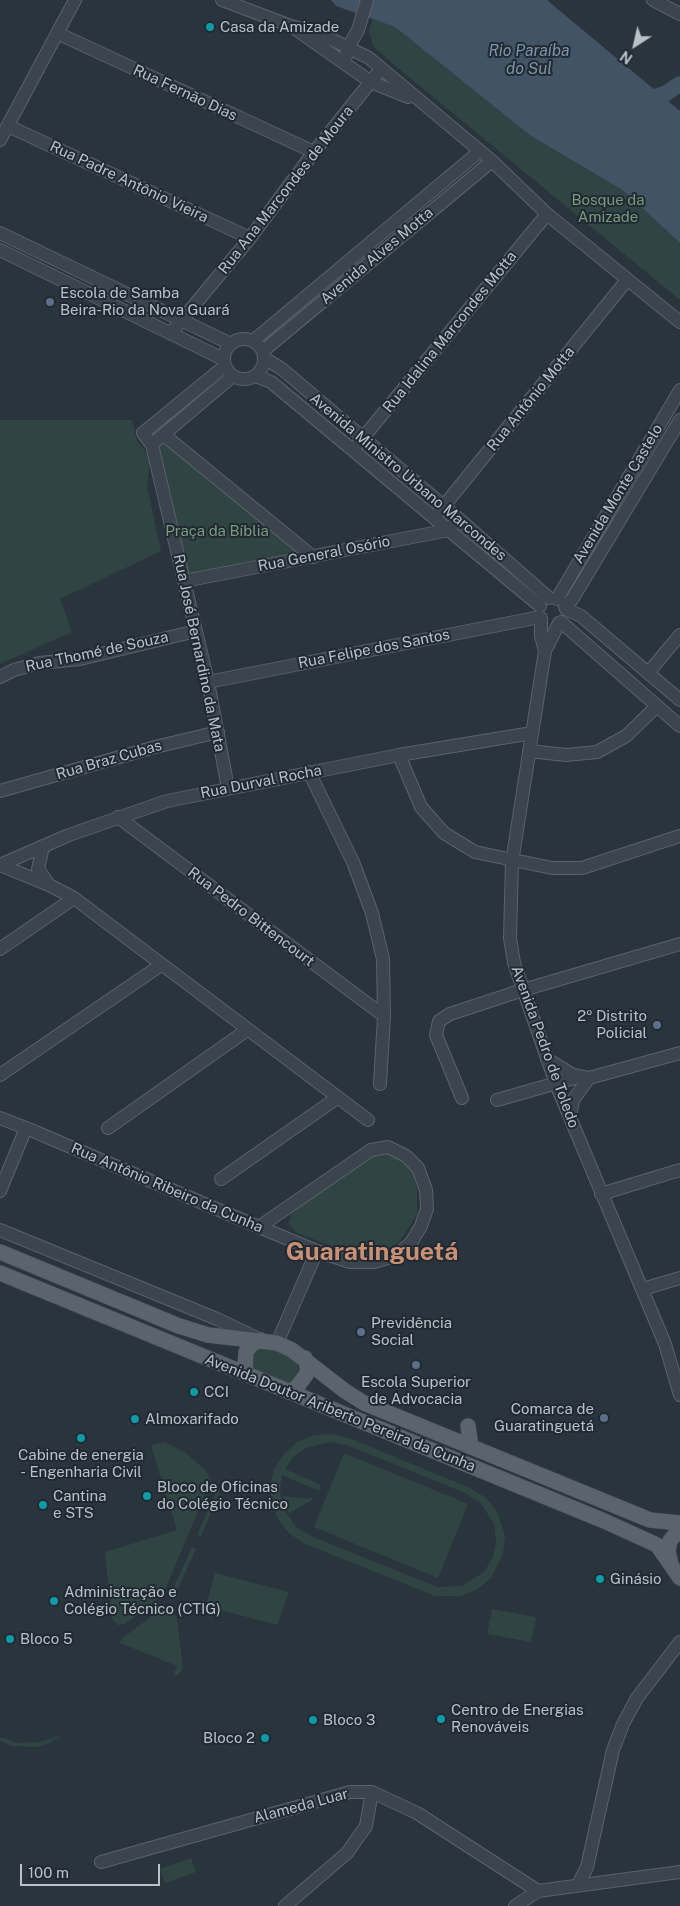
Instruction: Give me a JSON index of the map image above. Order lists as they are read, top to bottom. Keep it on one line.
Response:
{"streets":{"main road":["Avenida Doutor Ariberto Pereira da Cunha"],"street":["Rua Fernão Dias","Rua Padre Antônio Vieira","Rua Ana Marcondes de Moura","Avenida Alves Motta","Rua Idalina Marcondes Motta","Rua Antônio Motta","Avenida Ministro Urbano Marcondes","Avenida Monte Castelo","Rua General Osório","Rua Felipe dos Santos","Rua Thomé de Souza","Rua José Bernardino da Mata","Rua Braz Cubas","Rua Durval Rocha","Rua Pedro Bittencourt","Avenida Pedro de Toledo","Rua Antônio Ribeiro da Cunha","Alameda Luar"]},"crossings":[["Rua Fernão Dias","Rua Ana Marcondes de Moura"],["Rua Padre Antônio Vieira","Rua Ana Marcondes de Moura"],["Avenida Alves Motta","Avenida Ministro Urbano Marcondes"],["Avenida Alves Motta","Rua José Bernardino da Mata"],["Rua Idalina Marcondes Motta","Avenida Ministro Urbano Marcondes"],["Rua Antônio Motta","Avenida Ministro Urbano Marcondes"],["Avenida Ministro Urbano Marcondes","Avenida Monte Castelo"],["Avenida Ministro Urbano Marcondes","Rua General Osório"],["Avenida Ministro Urbano Marcondes","Rua Felipe dos Santos"],["Avenida Ministro Urbano Marcondes","Rua José Bernardino da Mata"],["Avenida Monte Castelo","Rua Felipe dos Santos"],["Rua General Osório","Rua José Bernardino da Mata"],["Rua Felipe dos Santos","Rua José Bernardino da Mata"],["Rua Thomé de Souza","Rua José Bernardino da Mata"],["Rua José Bernardino da Mata","Rua Braz Cubas"],["Rua José Bernardino da Mata","Rua Durval Rocha"],["Rua Durval Rocha","Rua Pedro Bittencourt"],["Rua Durval Rocha","Avenida Pedro de Toledo"]],"districts":["Guaratinguetá"],"water":["Rio Paraíba do Sul"],"parks":["Bosque da Amizade","Praça da Bíblia"],"places":["Casa da Amizade","Escola de Samba Beira-Rio da Nova Guará","2º Distrito Policial","Previdência Social","Escola Superior de Advocacia","CCI","Comarca de Guaratinguetá","Almoxarifado","Cabine de energia - Engenharia Civil","Bloco de Oficinas do Colégio Técnico","Cantina e STS","Ginásio","Administração e Colégio Técnico (CTIG)","Bloco 5","Centro de Energias Renováveis","Bloco 3","Bloco 2"],"scale_bar":"100 m","north":"bottom left"}
